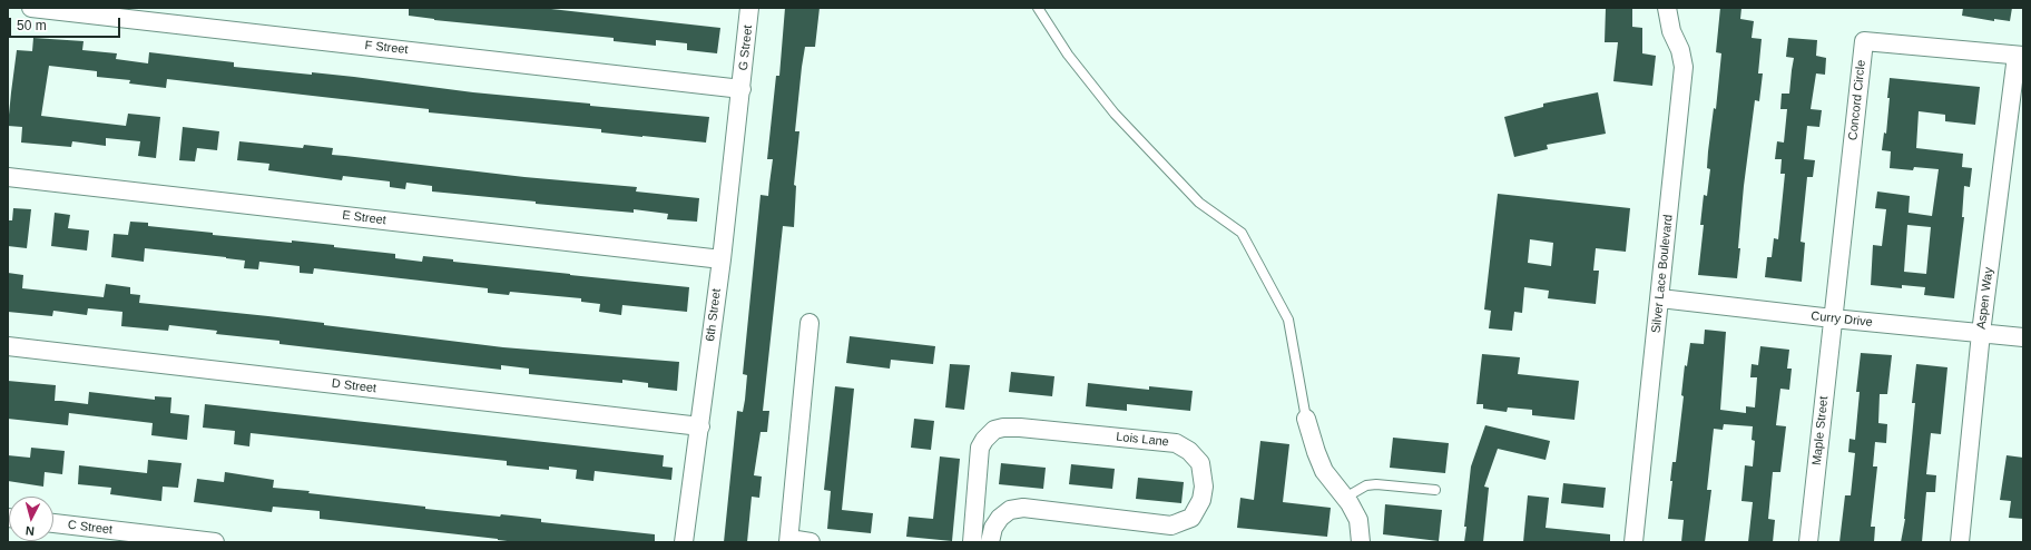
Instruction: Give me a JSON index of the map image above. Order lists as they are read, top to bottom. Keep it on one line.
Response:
{"streets":{"street":["F Street","G Street","Concord Circle","E Street","Silver Lace Boulevard","Aspen Way","6th Street","Curry Drive","D Street","Maple Street","Lois Lane","C Street"]},"crossings":[["F Street","G Street"],["F Street","6th Street"],["G Street","6th Street"],["Concord Circle","Aspen Way"],["Concord Circle","Curry Drive"],["Concord Circle","Maple Street"],["E Street","6th Street"],["Silver Lace Boulevard","Curry Drive"],["Aspen Way","Curry Drive"],["6th Street","D Street"],["Curry Drive","Maple Street"]],"scale_bar":"50 m","north":"bottom"}
